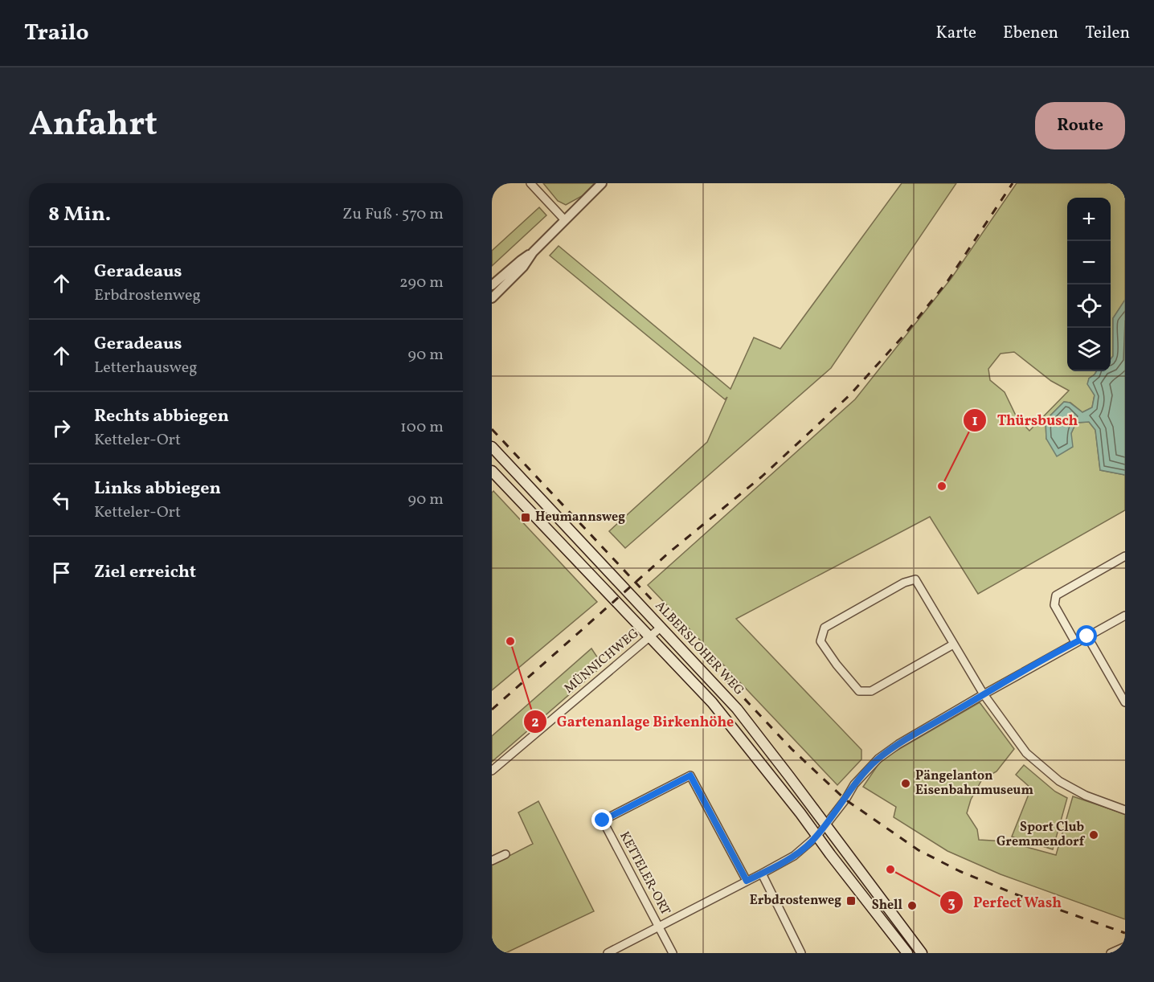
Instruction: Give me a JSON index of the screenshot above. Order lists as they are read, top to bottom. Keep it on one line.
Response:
{"streets":{"main road":["ALBERSLOHER WEG"],"street":["MÜNNICHWEG","KETTELER-ORT"]},"crossings":[["ALBERSLOHER WEG","MÜNNICHWEG"]],"places":{"other":["Thürsbusch","Gartenanlage Birkenhöhe","Pängelanton Eisenbahnmuseum","Sport Club Gremmendorf","Perfect Wash","Shell"],"transit":["Heumannsweg","Erbdrostenweg"]},"page":{"header":"Trailo","nav":["Karte","Ebenen","Teilen"],"title":"Anfahrt","buttons":"Route","heading":["8 Min.","Zu Fuß · 570 m"],"map_buttons":["+","−"],"list":[["Geradeaus","Erbdrostenweg","290 m"],["Geradeaus","Letterhausweg","90 m"],["Rechts abbiegen","Ketteler-Ort","100 m"],["Links abbiegen","Ketteler-Ort","90 m"],"Ziel erreicht"]}}
